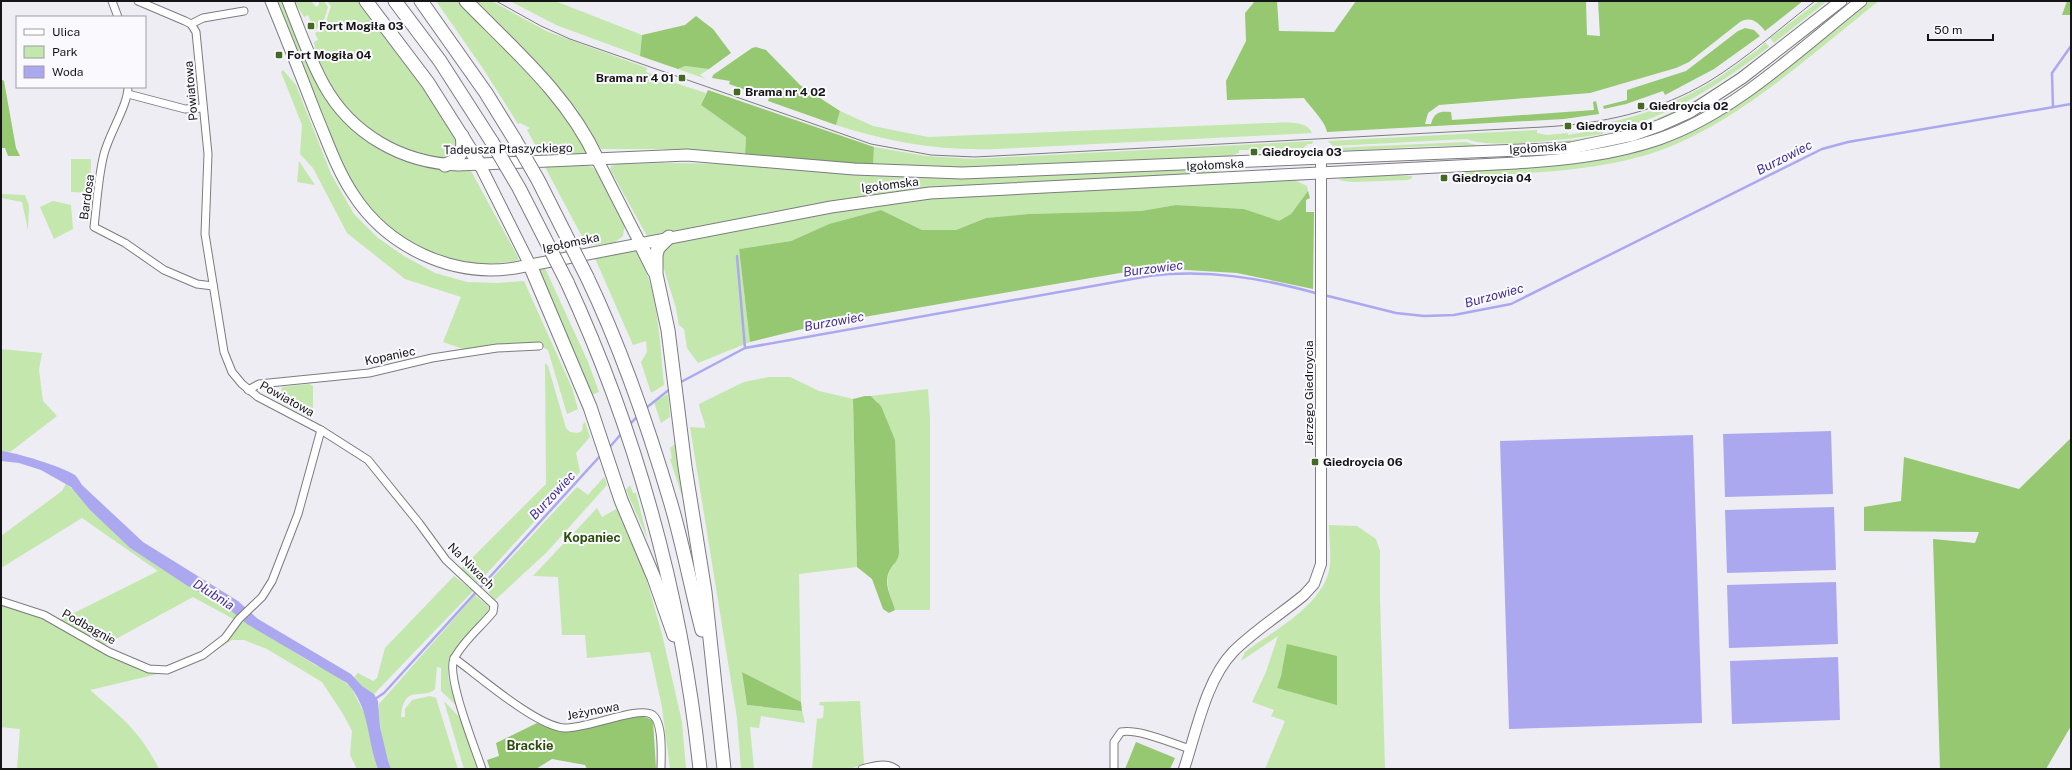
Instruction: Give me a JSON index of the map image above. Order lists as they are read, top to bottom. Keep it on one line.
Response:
{"streets":{"main road":["Igołomska","Tadeusza Ptaszyckiego"],"street":["Powiatowa","Bardosa","Kopaniec","Jerzego Giedroycia","Na Niwach","Podbagnie","Jeżynowa"]},"crossings":[["Powiatowa","Bardosa"],["Powiatowa","Kopaniec"],["Powiatowa","Na Niwach"],["Powiatowa","Podbagnie"],["Igołomska","Tadeusza Ptaszyckiego"],["Igołomska","Jerzego Giedroycia"],["Na Niwach","Jeżynowa"]],"districts":["Kopaniec","Brackie"],"water":["Burzowiec","Dłubnia"],"places":{"transit":["Fort Mogiła 03","Fort Mogiła 04","Brama nr 4 01","Brama nr 4 02","Giedroycia 02","Giedroycia 01","Giedroycia 03","Giedroycia 04","Giedroycia 06"]},"legend":["Ulica","Park","Woda"],"scale_bar":"50 m"}
